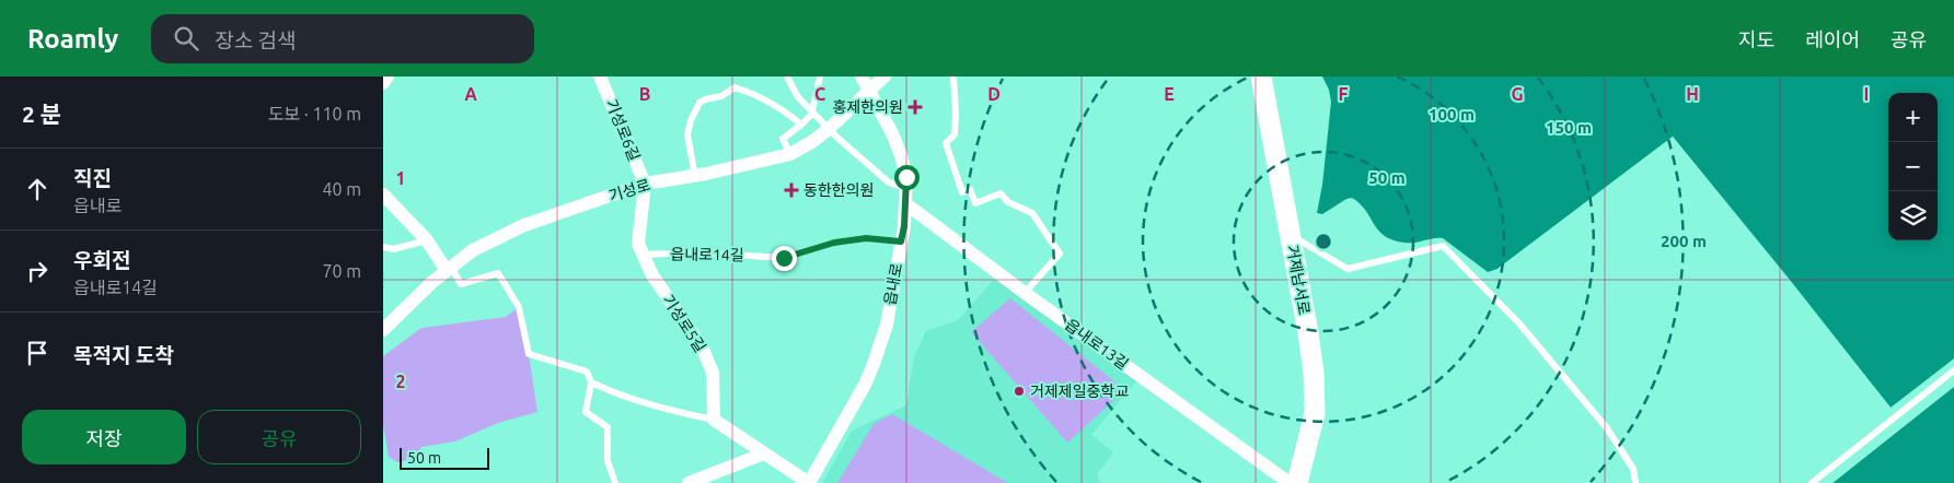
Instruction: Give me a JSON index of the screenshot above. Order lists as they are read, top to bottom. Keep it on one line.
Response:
{"streets":{"main road":["거제남서로"],"street":["기성로6길","기성로","읍내로","기성로5길","읍내로13길"],"lane":["읍내로14길"]},"crossings":[["기성로6길","기성로"],["기성로6길","기성로5길"],["기성로","읍내로"],["기성로","기성로5길"],["읍내로14길","읍내로"],["읍내로14길","기성로5길"],["읍내로","읍내로13길"]],"places":{"health":["홍제한의원","동한한의원"],"other":["거제제일중학교"]},"scale_bar":"50 m","page":{"header":"Roamly","search":"장소 검색","nav":["지도","레이어","공유"],"heading":["2 분","도보 · 110 m"],"map_buttons":["+","−"],"list":[["직진","읍내로","40 m"],["우회전","읍내로14길","70 m"],"목적지 도착"],"buttons":["저장","공유"],"scale":"50 m"},"grid":{"columns":["A","B","C","D","E","F","G","H","I"],"rows":["1","2"]},"rings":["100 m","150 m","50 m","200 m"]}
